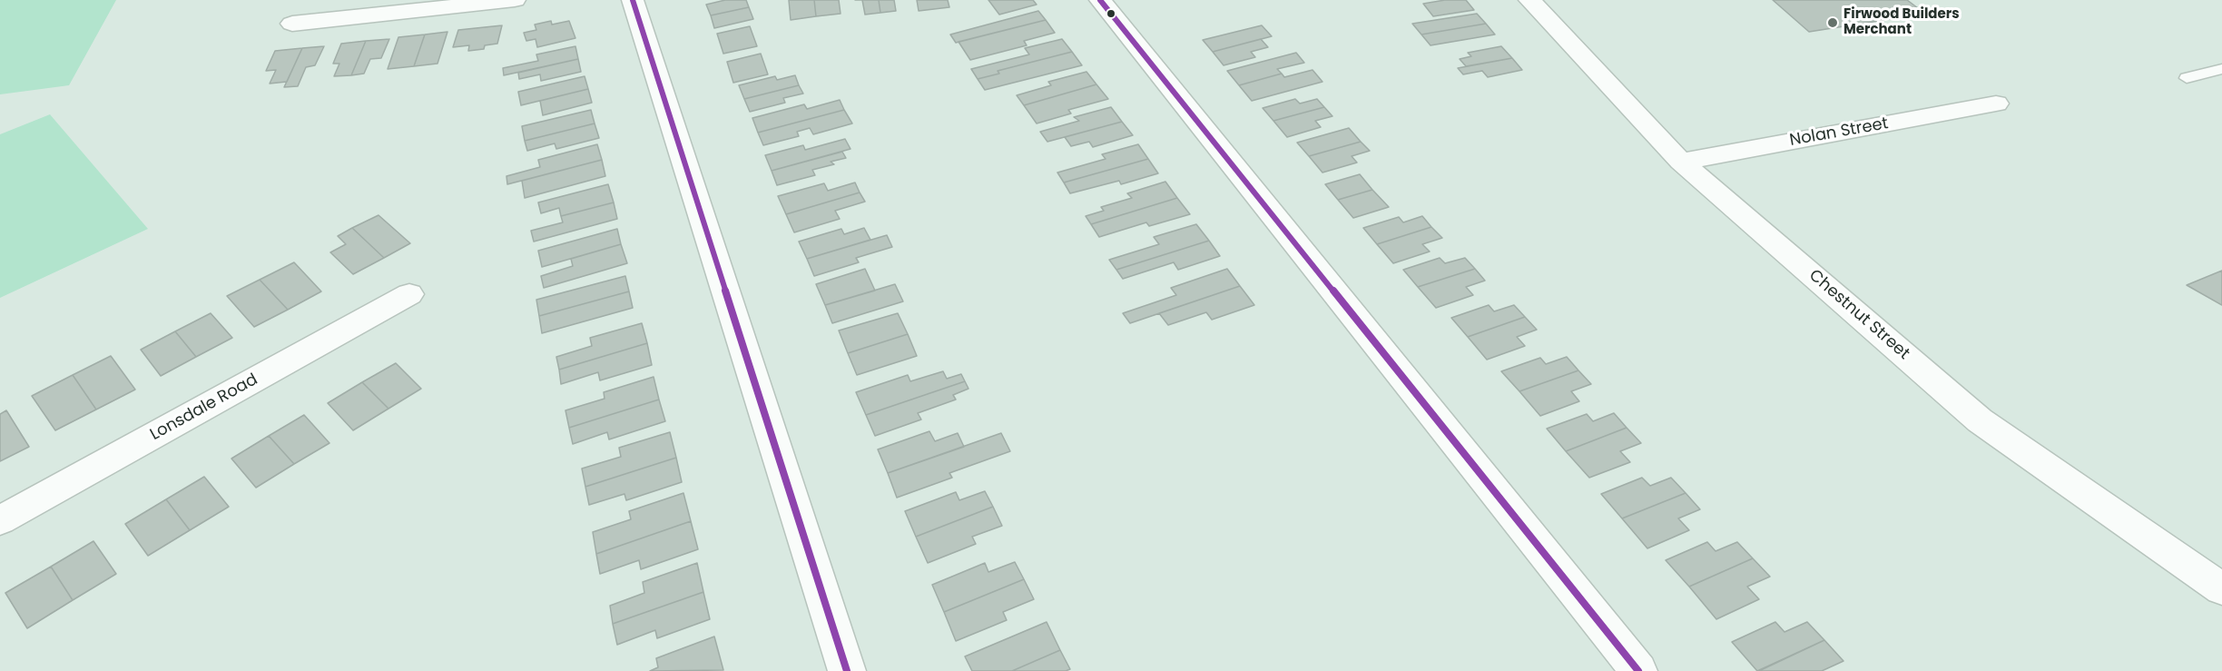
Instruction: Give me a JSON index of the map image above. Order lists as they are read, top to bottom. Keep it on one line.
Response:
{"streets":{"street":["Nolan Street","Chestnut Street","Lonsdale Road"]},"crossings":[["Nolan Street","Chestnut Street"]],"places":["Firwood Builders Merchant"]}
